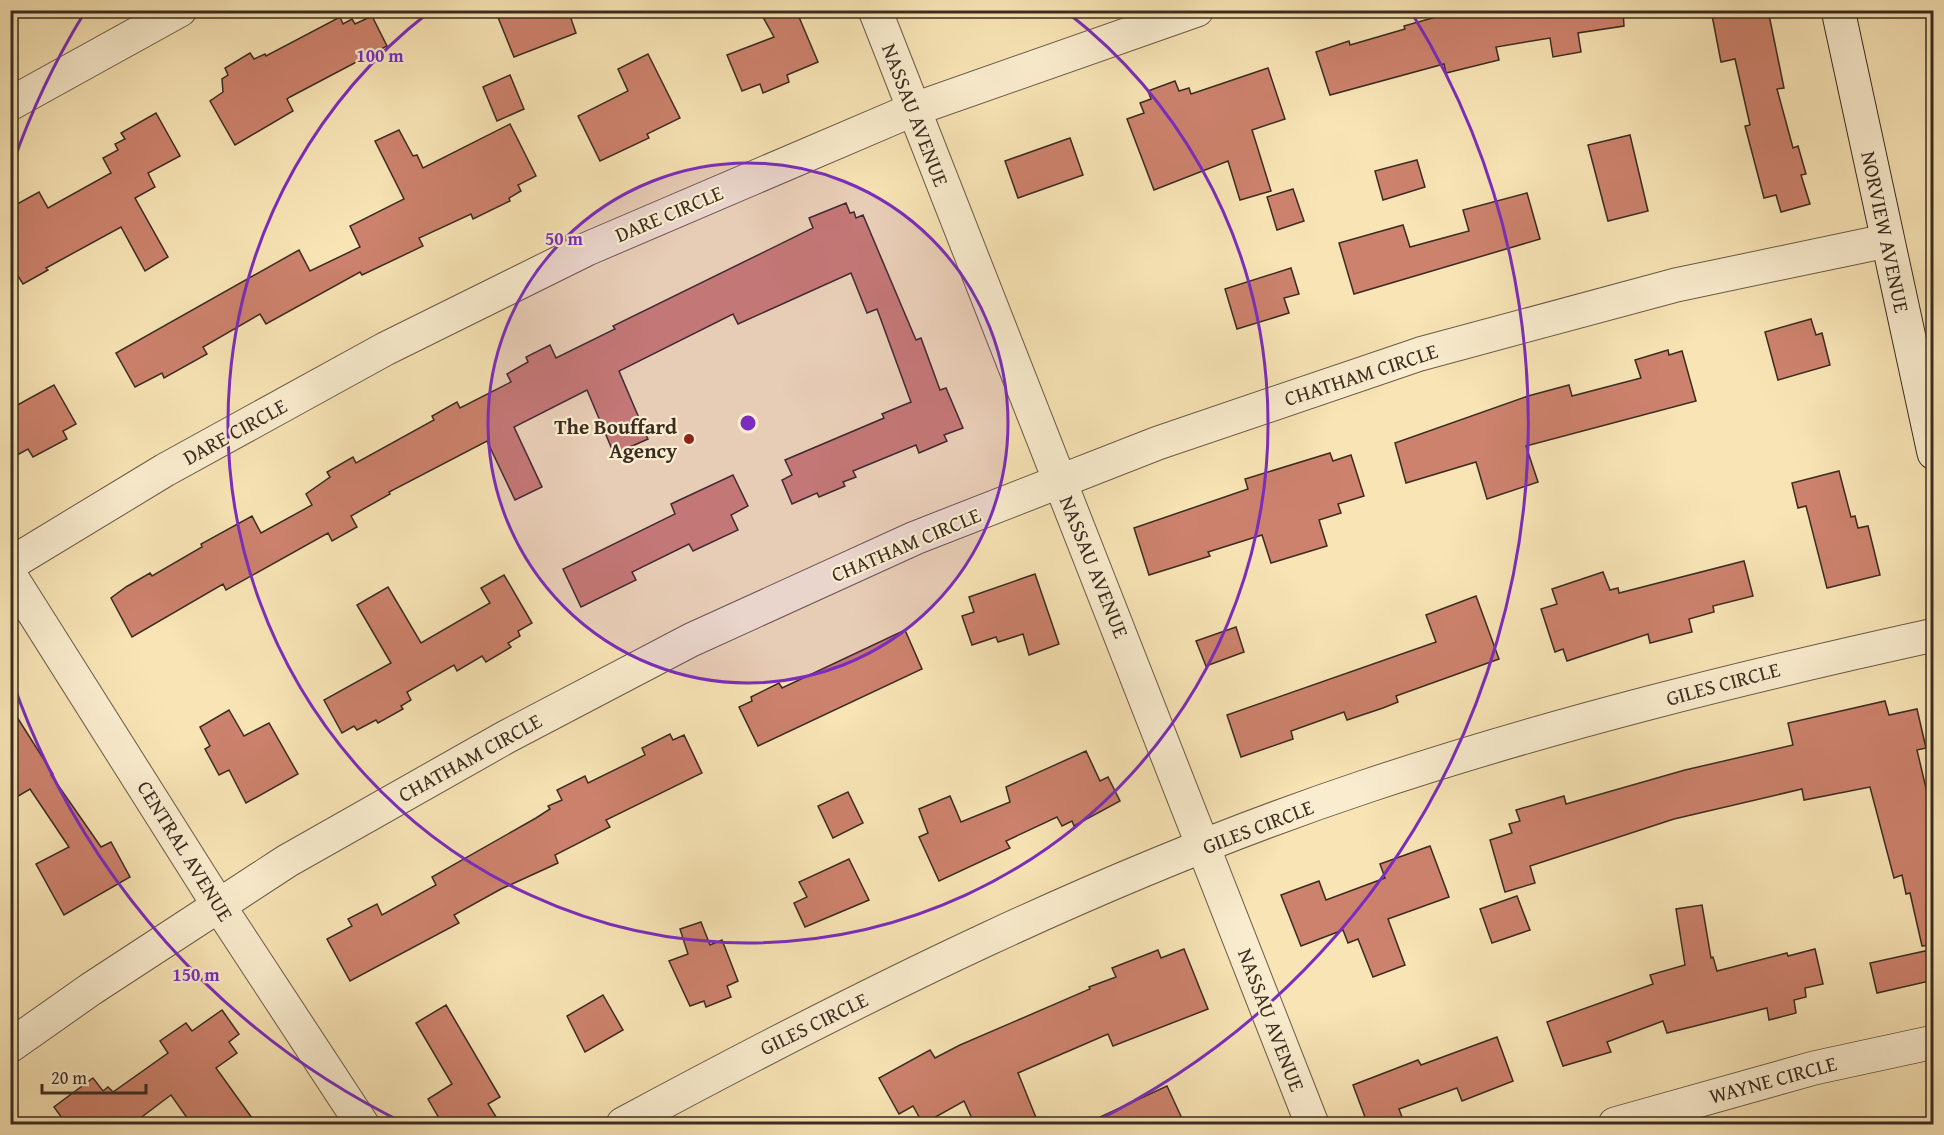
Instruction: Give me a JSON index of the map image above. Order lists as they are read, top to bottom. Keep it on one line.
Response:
{"streets":{"street":["NASSAU AVENUE","DARE CIRCLE","NORVIEW AVENUE","CHATHAM CIRCLE","GILES CIRCLE","CENTRAL AVENUE","WAYNE CIRCLE"]},"crossings":[["NASSAU AVENUE","DARE CIRCLE"],["NASSAU AVENUE","CHATHAM CIRCLE"],["NASSAU AVENUE","GILES CIRCLE"],["NORVIEW AVENUE","CHATHAM CIRCLE"],["CHATHAM CIRCLE","CENTRAL AVENUE"]],"places":["The Bouffard Agency"],"scale_bar":"20 m","rings":["100 m","50 m","150 m"]}
